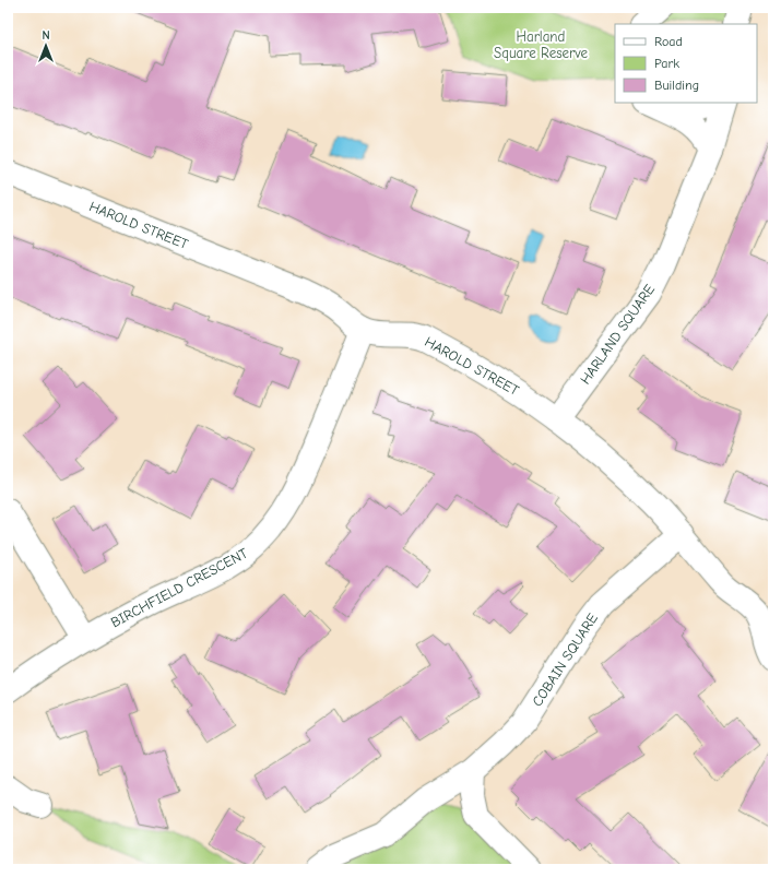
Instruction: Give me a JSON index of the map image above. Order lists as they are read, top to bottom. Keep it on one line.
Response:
{"streets":{"street":["HAROLD STREET","HARLAND SQUARE","BIRCHFIELD CRESCENT","COBAIN SQUARE"]},"crossings":[["HAROLD STREET","HARLAND SQUARE"],["HAROLD STREET","BIRCHFIELD CRESCENT"],["HAROLD STREET","COBAIN SQUARE"]],"parks":["Harland Square Reserve"],"legend":["Road","Park","Building"],"north":"top"}
